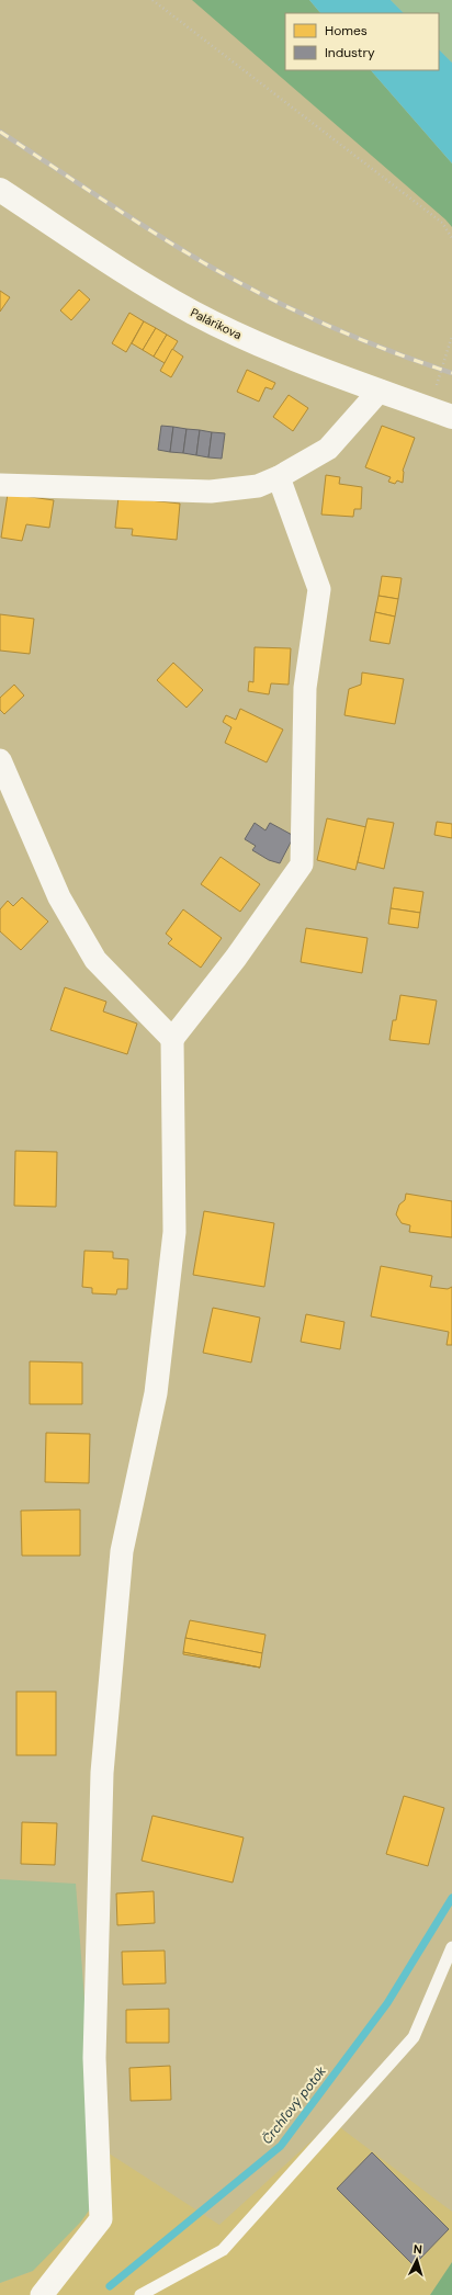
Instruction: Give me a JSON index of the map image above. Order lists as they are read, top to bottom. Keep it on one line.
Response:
{"streets":{"main road":["Palárikova"]},"water":["Črchľový potok"],"legend":["Homes","Industry"],"north":"top"}
